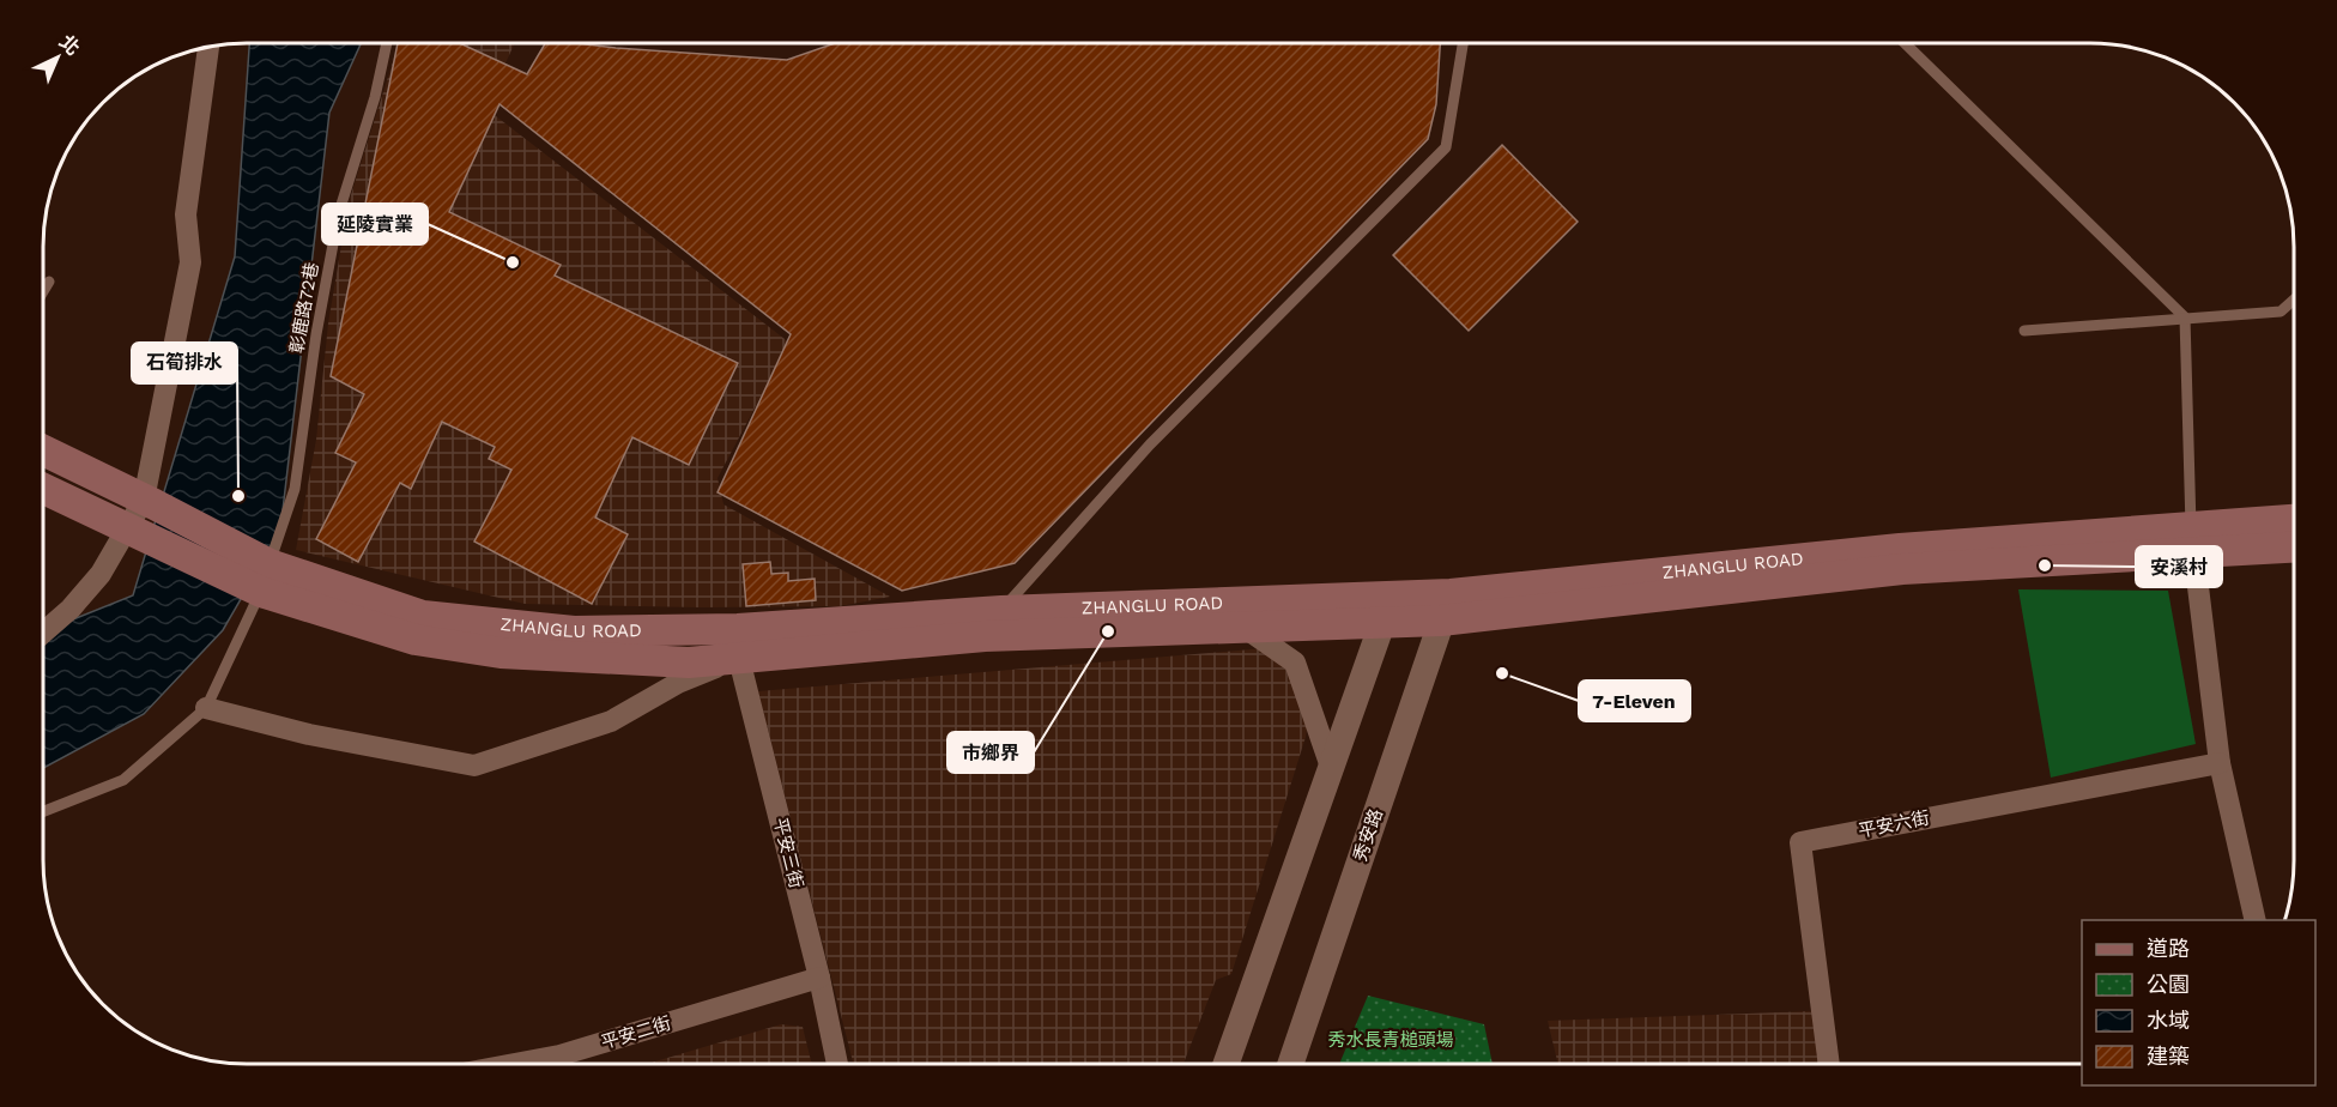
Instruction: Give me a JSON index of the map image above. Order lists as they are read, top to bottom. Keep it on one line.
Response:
{"streets":{"main road":["ZHANGLU ROAD"],"street":["平安六街","秀安路","平安三街","平安二街"],"lane":["彰鹿路72巷"]},"crossings":[["彰鹿路72巷","ZHANGLU ROAD"],["ZHANGLU ROAD","秀安路"],["ZHANGLU ROAD","平安三街"],["平安三街","平安二街"]],"parks":["秀水長青槌頭場"],"places":["延陵實業","石筍排水","安溪村","市鄉界","7-Eleven"],"legend":["道路","公園","水域","建築"],"north":"top right"}
